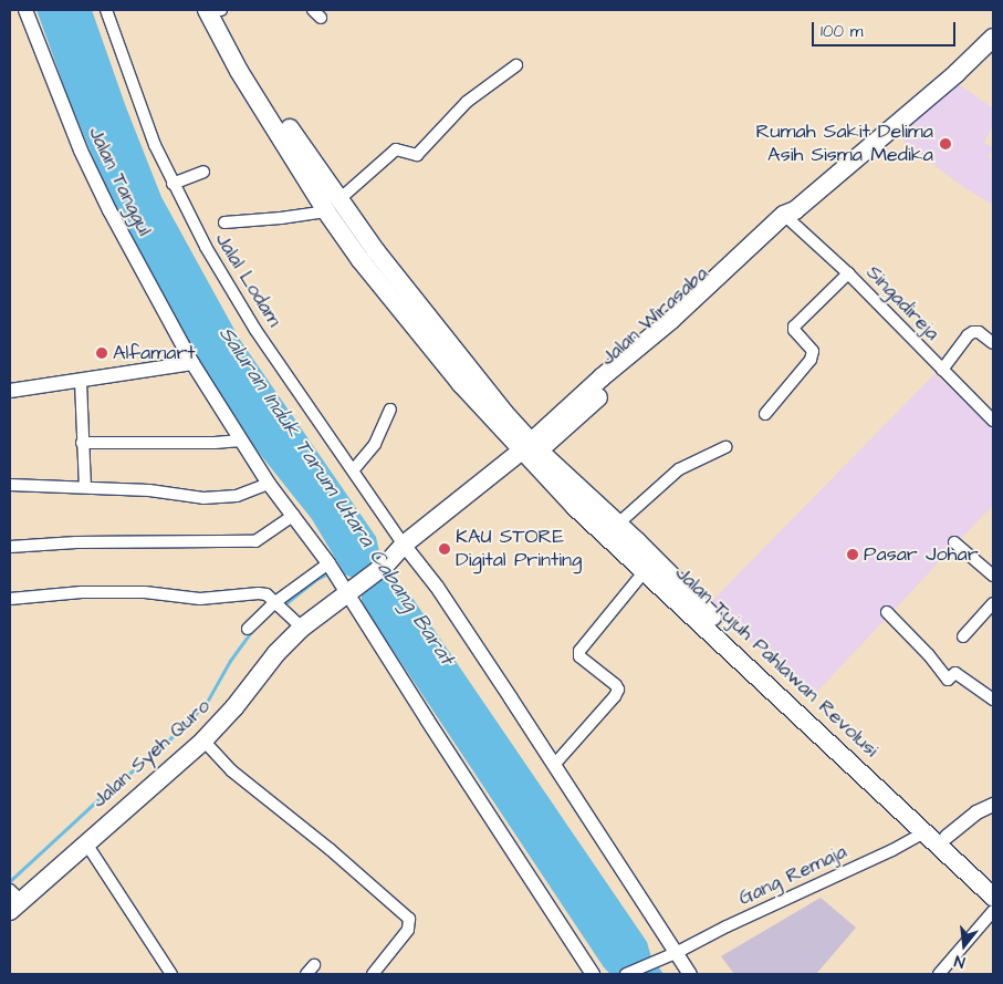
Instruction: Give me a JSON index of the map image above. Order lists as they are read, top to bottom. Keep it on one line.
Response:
{"streets":{"main road":["Jalan Wirasaba","Jalan Tujuh Pahlawan Revolusi","Jalan Syeh Quro"],"street":["Jalan Tanggul","Jalal Lodam","Singadireja","Gang Remaja"]},"crossings":[["Jalan Tanggul","Jalan Syeh Quro"],["Jalal Lodam","Jalan Syeh Quro"],["Singadireja","Jalan Wirasaba"],["Jalan Wirasaba","Jalan Tujuh Pahlawan Revolusi"],["Jalan Wirasaba","Jalan Syeh Quro"],["Jalan Tujuh Pahlawan Revolusi","Jalan Syeh Quro"],["Jalan Tujuh Pahlawan Revolusi","Gang Remaja"]],"water":["Saluran Induk Tarum Utara Cabang Barat"],"places":["Rumah Sakit Delima Asih Sisma Medika","Alfamart","KAU STORE Digital Printing","Pasar Johar"],"scale_bar":"100 m","north":"bottom"}
